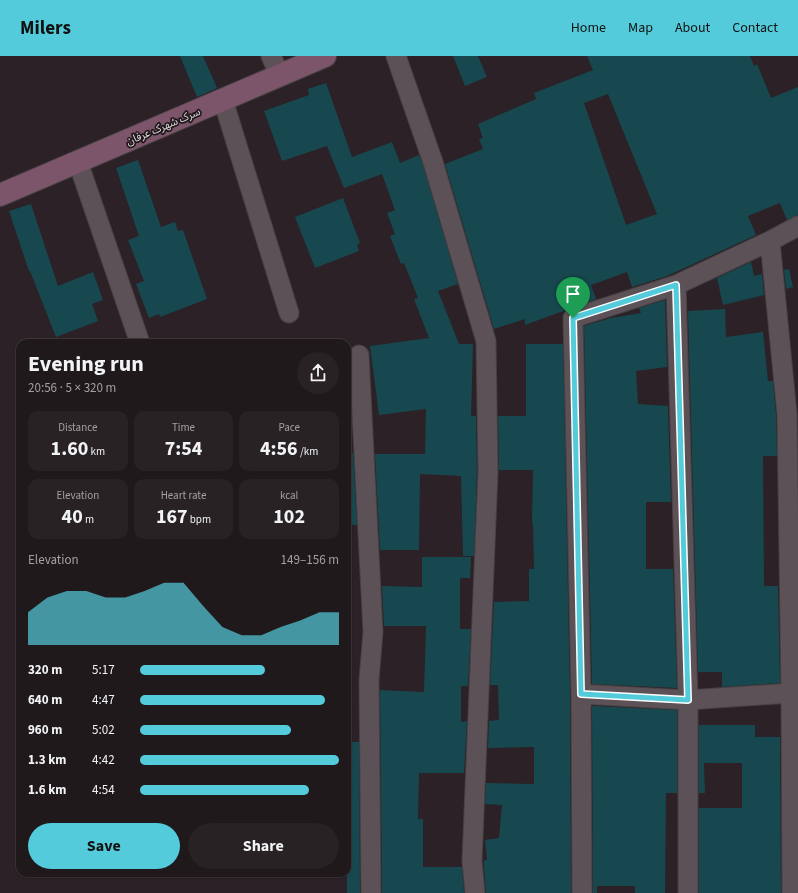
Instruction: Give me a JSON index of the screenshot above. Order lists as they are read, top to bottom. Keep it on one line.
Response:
{"streets":{"street":["سرک شهرک عرفان"]},"page":{"header":"Milers","nav":["Home","Map","About","Contact"],"heading":["Evening run","20:56 · 5 × 320 m"],"stats":[["Distance","1.60 km"],["Time","7:54"],["Pace","4:56 /km"],["Elevation","40 m"],["Heart rate","167 bpm"],["kcal","102"]],"chart":["Elevation","149–156 m"],"list":[{"name":"320 m","note":"5:17"},{"name":"640 m","note":"4:47"},{"name":"960 m","note":"5:02"},{"name":"1.3 km","note":"4:42"},{"name":"1.6 km","note":"4:54"}],"buttons":["Save","Share"]}}
